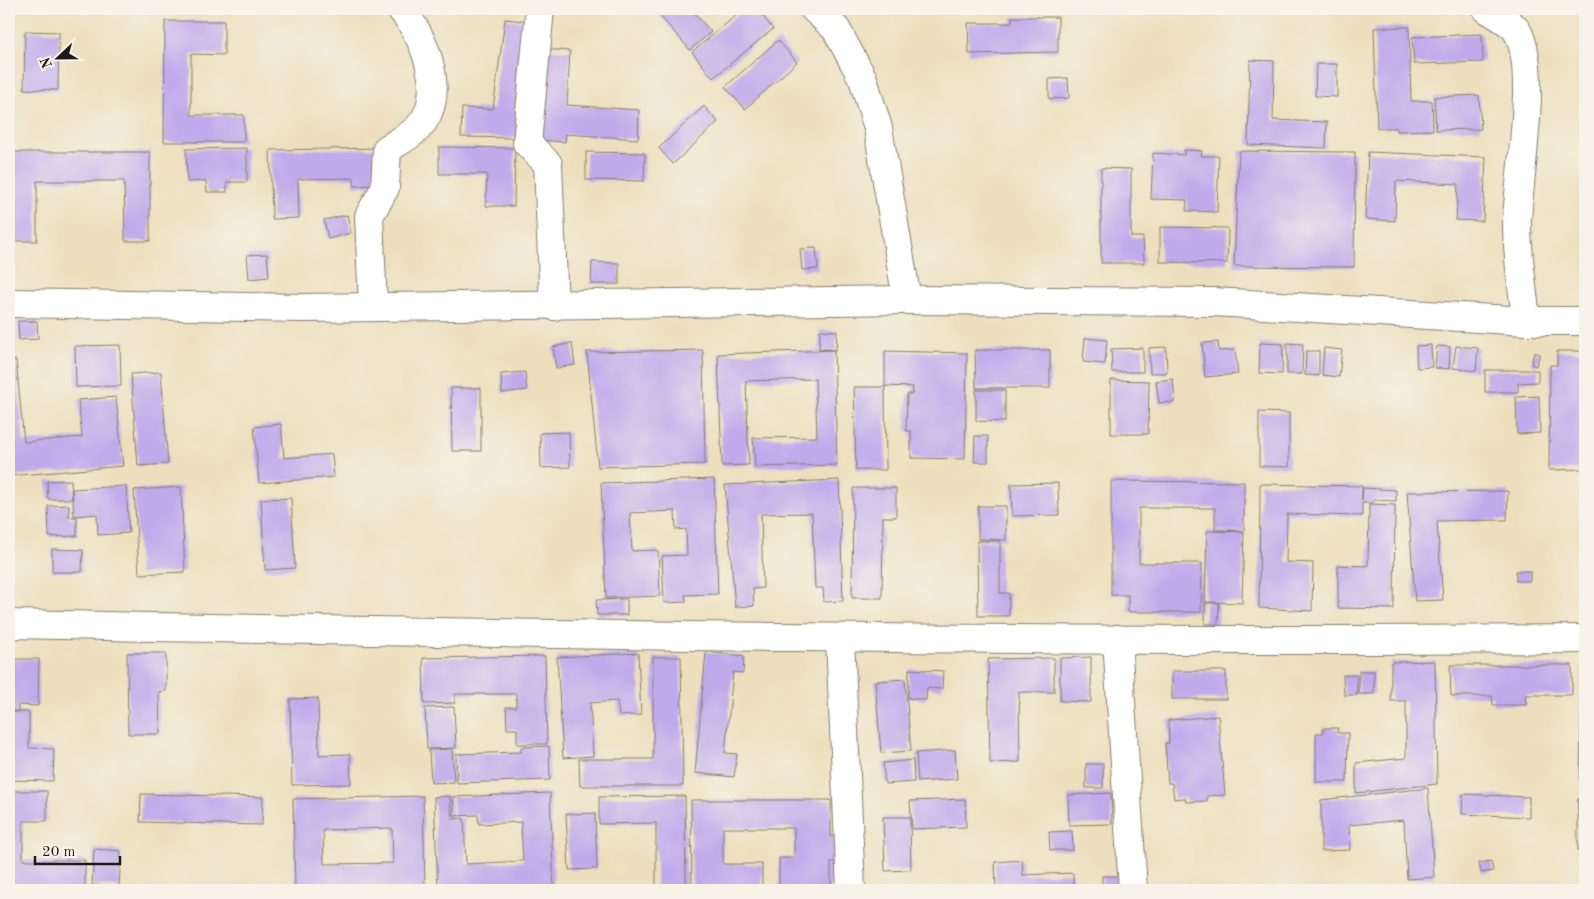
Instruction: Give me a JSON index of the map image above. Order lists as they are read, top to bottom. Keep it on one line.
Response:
{"scale_bar":"20 m","north":"left"}
